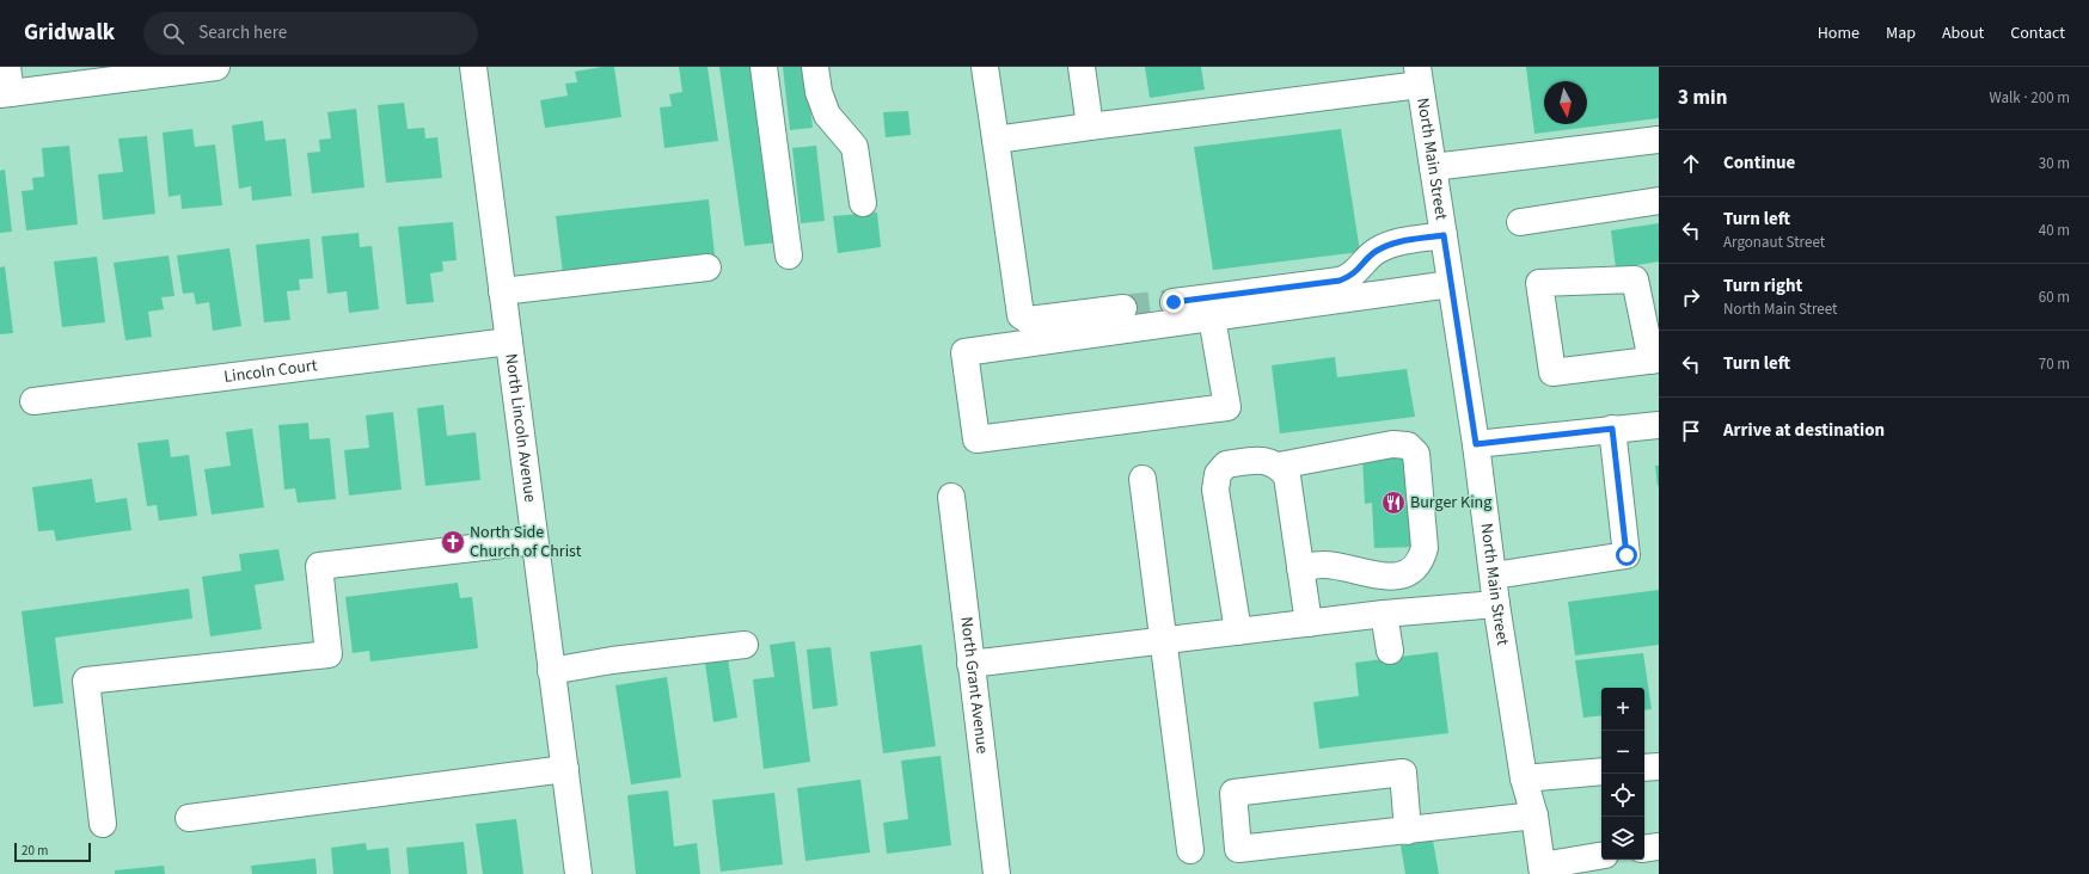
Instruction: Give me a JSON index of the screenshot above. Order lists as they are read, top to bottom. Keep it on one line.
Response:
{"streets":{"street":["North Main Street","Lincoln Court","North Lincoln Avenue","North Grant Avenue"]},"crossings":[["Lincoln Court","North Lincoln Avenue"]],"places":{"restaurant":["Burger King"],"church":["North Side Church of Christ"]},"scale_bar":"20 m","north":"bottom","page":{"header":"Gridwalk","search":"Search here","nav":["Home","Map","About","Contact"],"heading":["3 min","Walk · 200 m"],"list":[["Continue","30 m"],["Turn left","Argonaut Street","40 m"],["Turn right","North Main Street","60 m"],["Turn left","70 m"],"Arrive at destination"],"map_buttons":["+","−"],"scale":"20 m"}}
